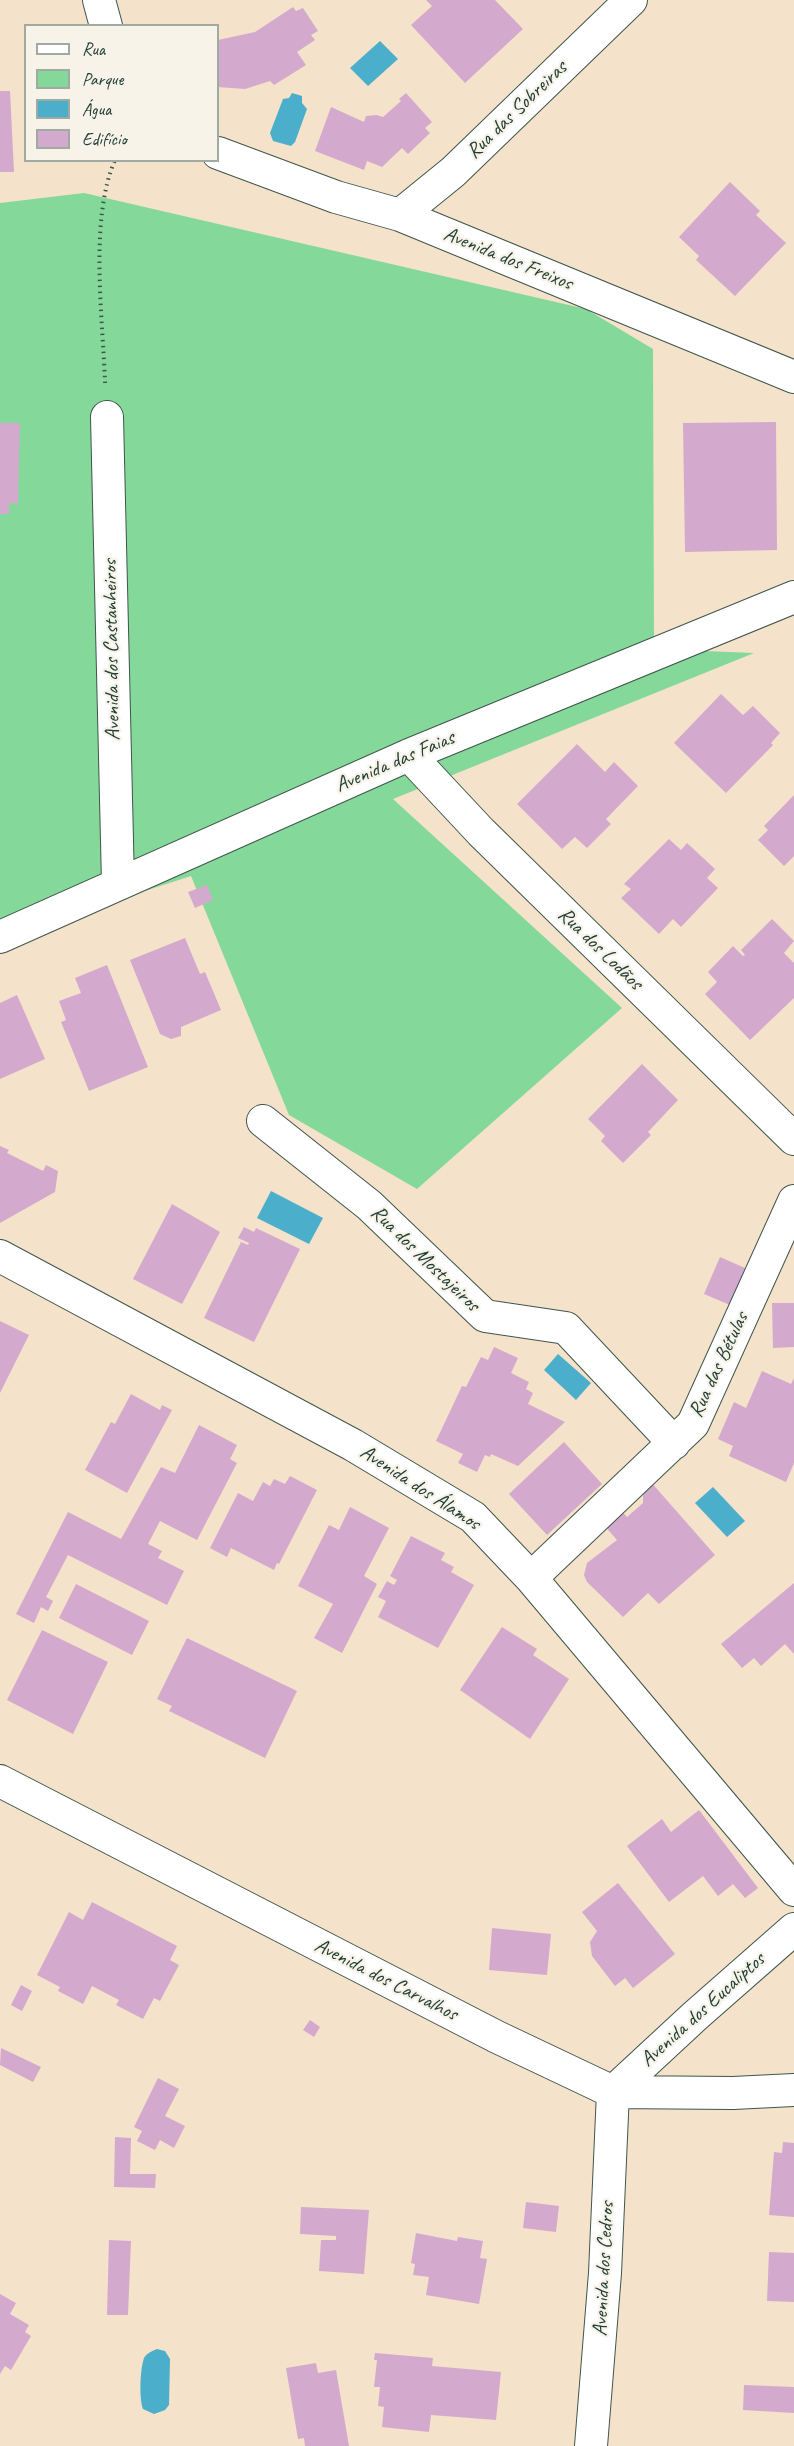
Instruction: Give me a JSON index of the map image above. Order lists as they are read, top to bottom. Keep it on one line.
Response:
{"streets":{"street":["Rua das Sobreiras","Avenida dos Freixos","Avenida dos Castanheiros","Avenida das Faias","Rua dos Lodãos","Rua dos Mostajeiros","Rua das Bétulas","Avenida dos Álamos","Avenida dos Carvalhos","Avenida dos Eucaliptos","Avenida dos Cedros"]},"crossings":[["Rua das Sobreiras","Avenida dos Freixos"],["Avenida dos Castanheiros","Avenida das Faias"],["Avenida das Faias","Rua dos Lodãos"],["Rua dos Mostajeiros","Rua das Bétulas"],["Rua das Bétulas","Avenida dos Álamos"],["Avenida dos Carvalhos","Avenida dos Eucaliptos"],["Avenida dos Carvalhos","Avenida dos Cedros"],["Avenida dos Eucaliptos","Avenida dos Cedros"]],"legend":["Rua","Parque","Água","Edifício"]}
